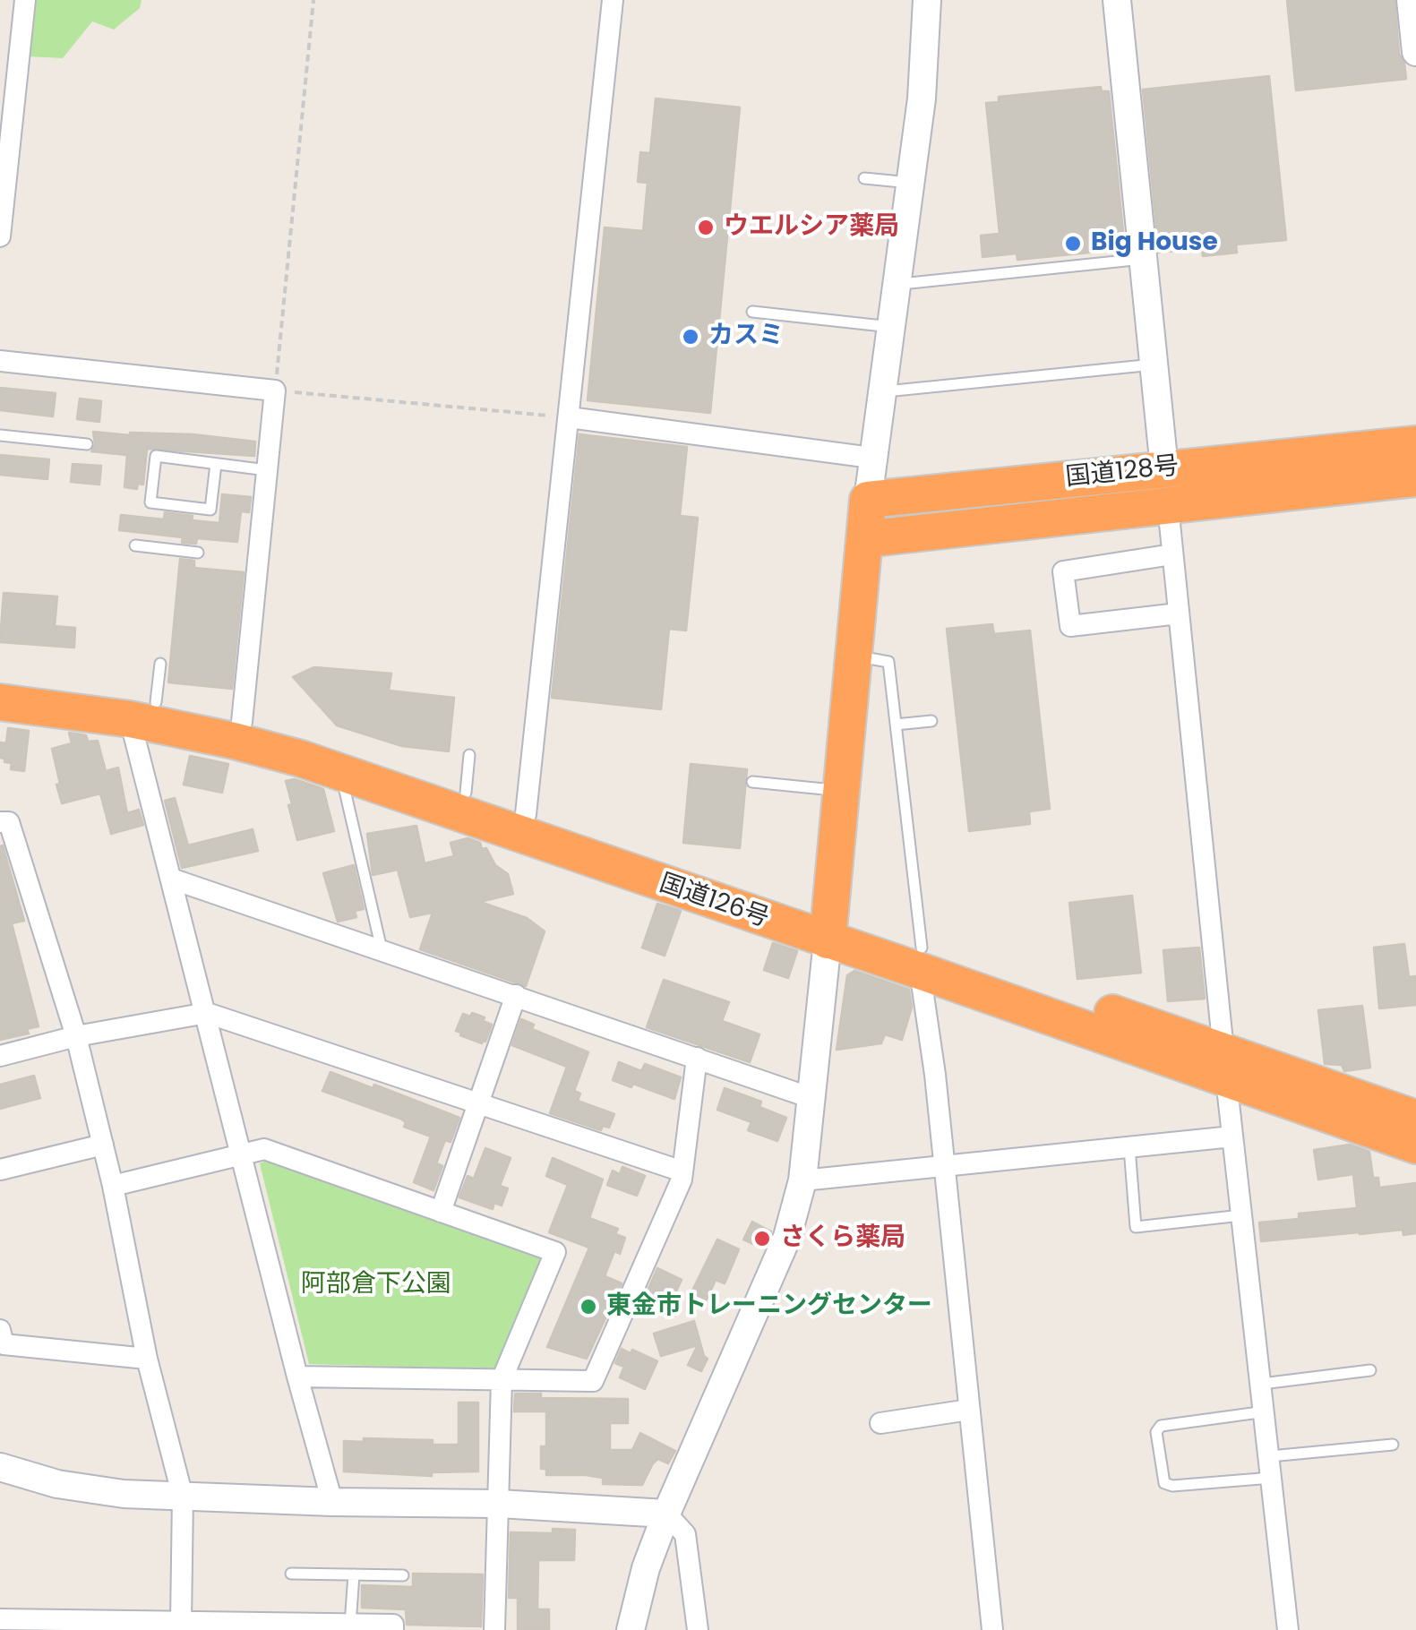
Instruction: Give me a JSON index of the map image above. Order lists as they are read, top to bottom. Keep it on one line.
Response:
{"streets":{"highway":["国道128号","国道126号"]},"parks":["阿部倉下公園"],"places":["ウエルシア薬局","Big House","カスミ","さくら薬局","東金市トレーニングセンター"]}
